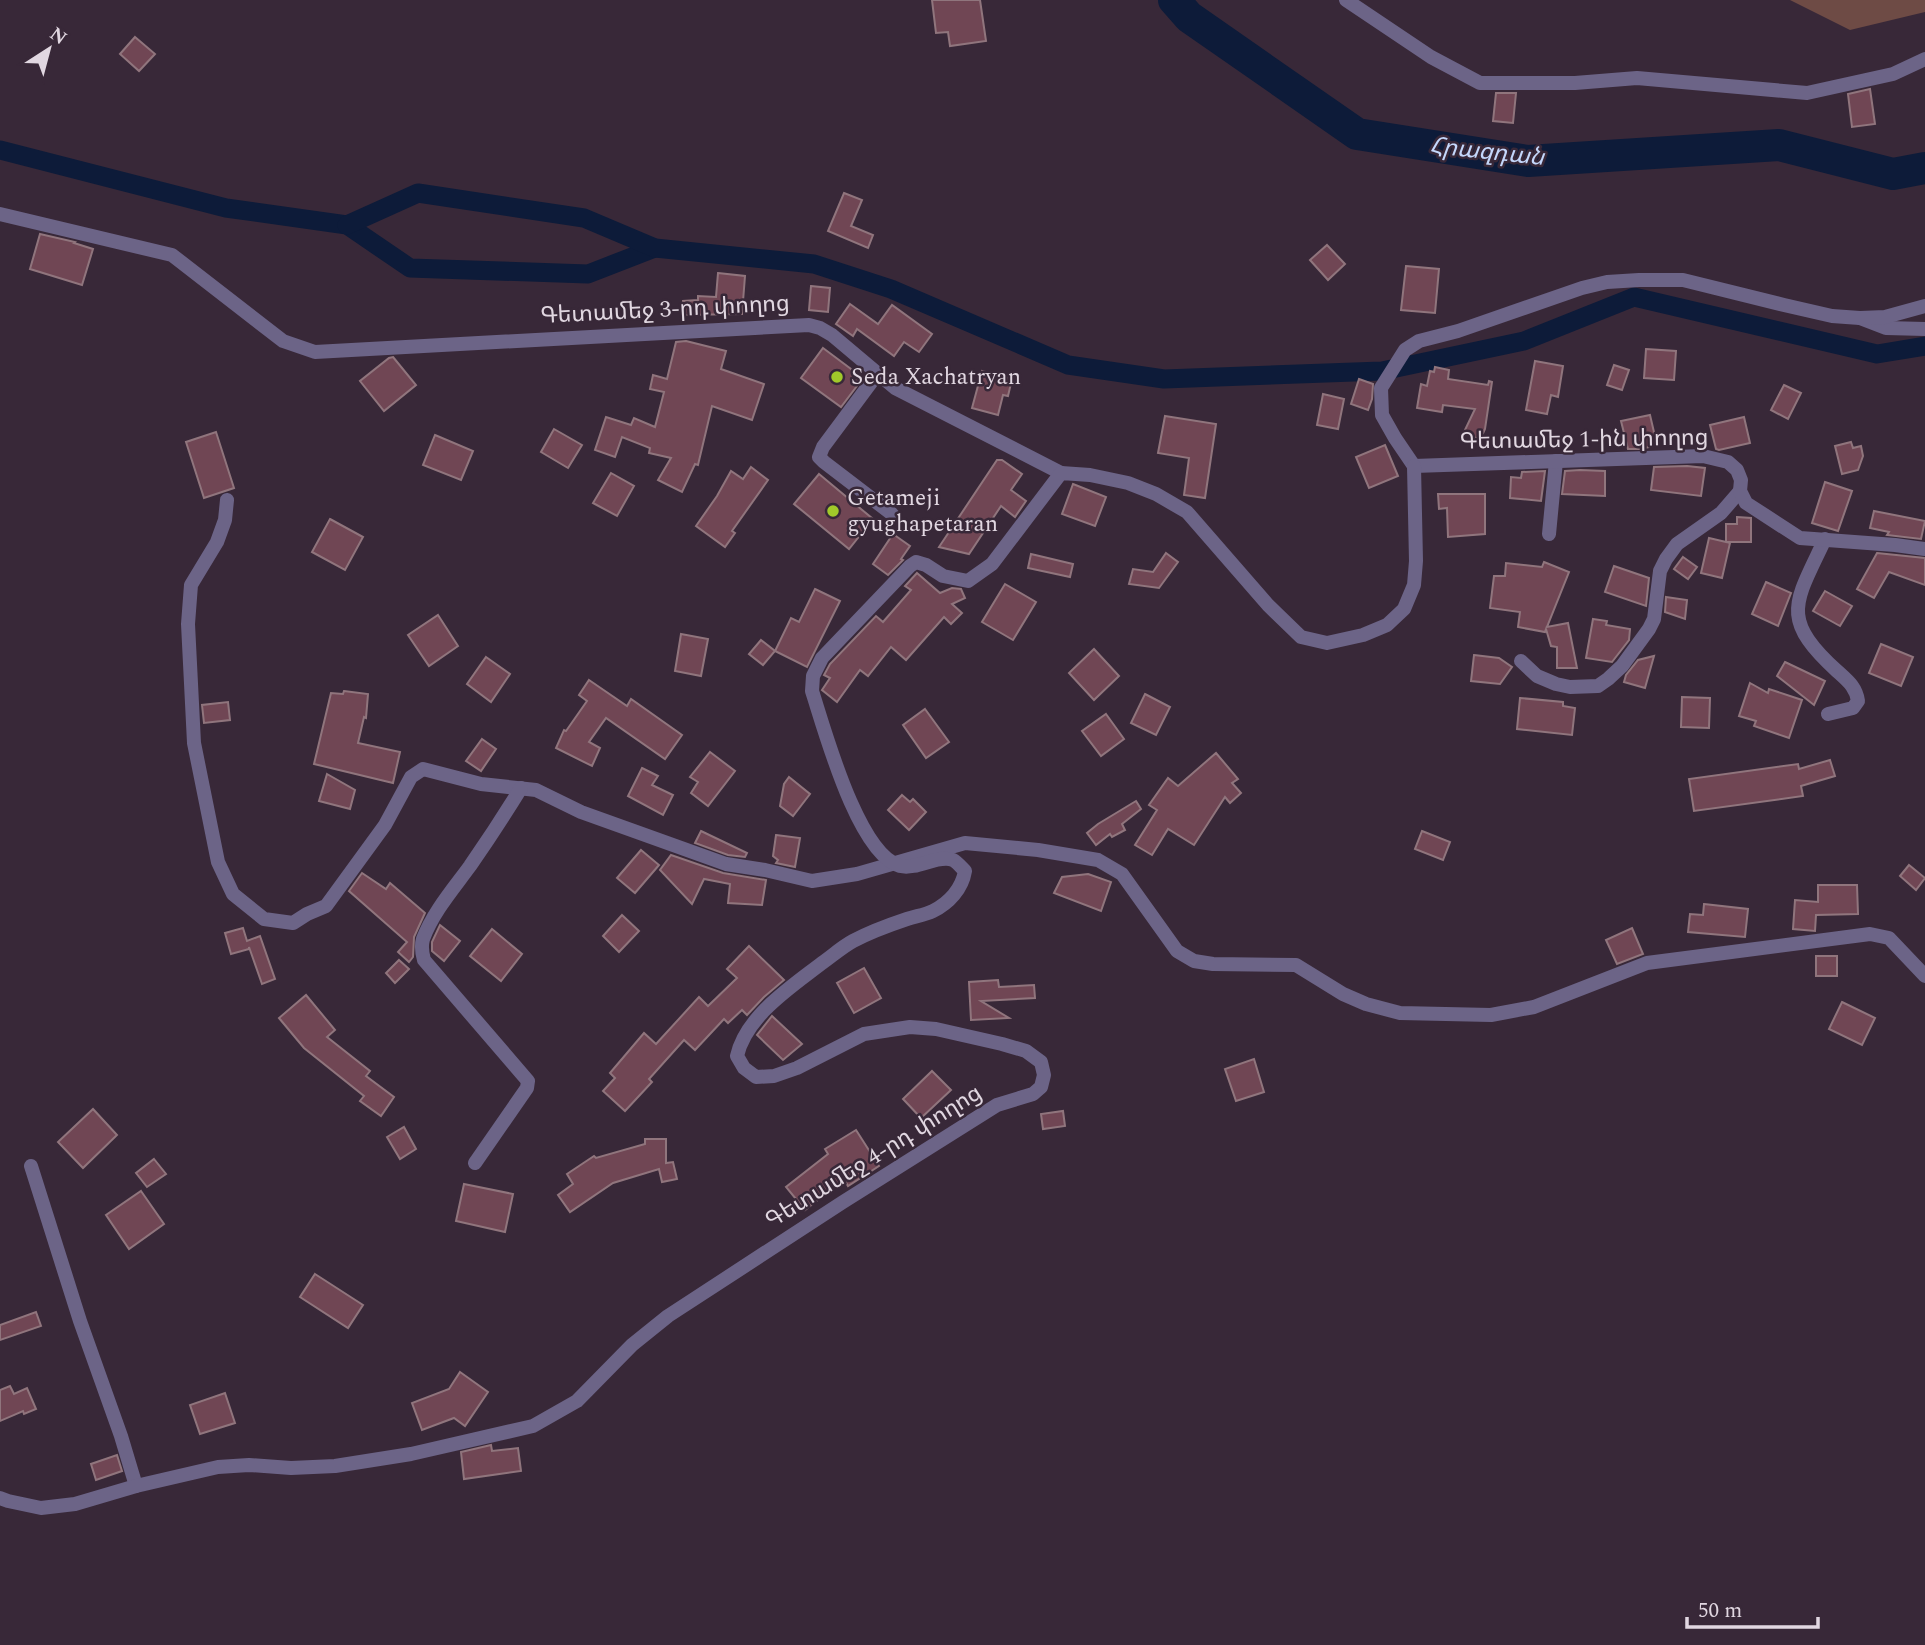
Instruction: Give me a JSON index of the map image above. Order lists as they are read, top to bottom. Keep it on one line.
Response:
{"streets":{"street":["Գետամեջ 3-րդ փողոց","Գետամեջ 1-ին փողոց","Գետամեջ 4-րդ փողոց"]},"crossings":[["Գետամեջ 3-րդ փողոց","Գետամեջ 1-ին փողոց"]],"water":["Հրազդան"],"places":["Seda Xachatryan","Getameji gyughapetaran"],"scale_bar":"50 m","north":"top right"}
